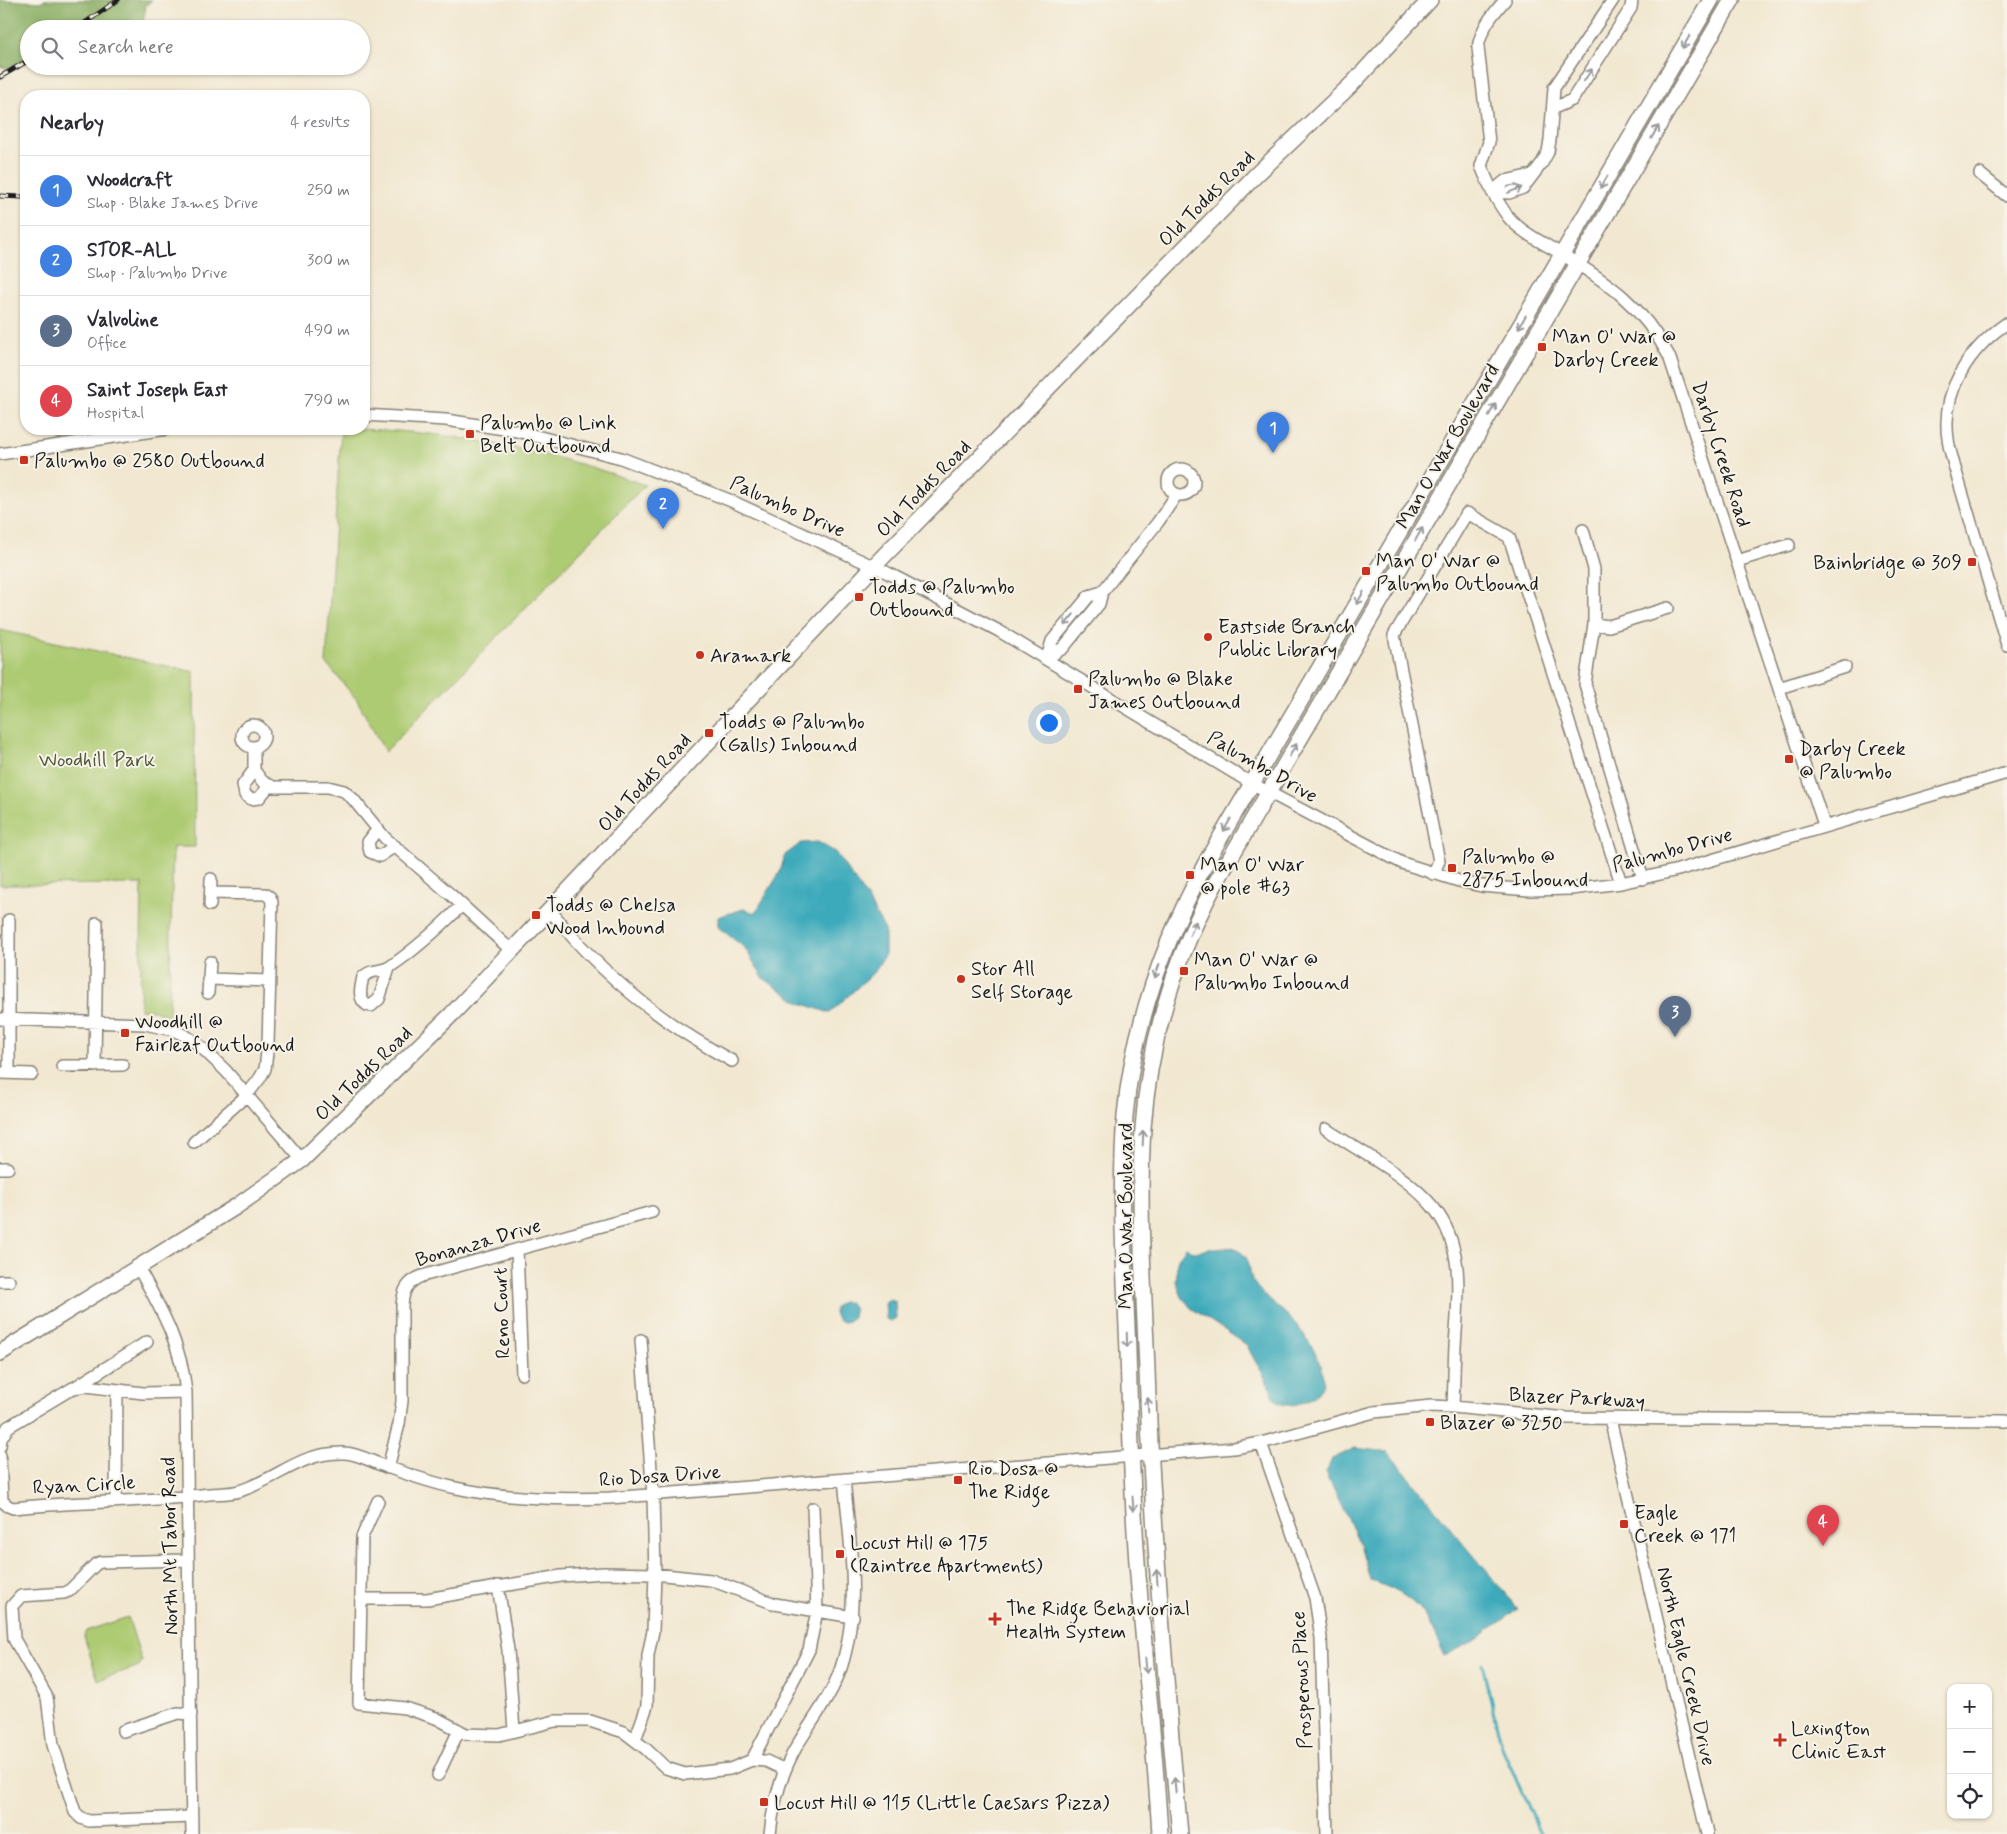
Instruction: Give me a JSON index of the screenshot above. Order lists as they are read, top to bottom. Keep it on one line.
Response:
{"streets":{"main road":["Old Todds Road","Man O War Boulevard"],"street":["Darby Creek Road","Palumbo Drive","Bonanza Drive","Reno Court","Blazer Parkway","Rio Dosa Drive","Ryan Circle","North Mt Tabor Road","North Eagle Creek Drive","Prosperous Place"]},"crossings":[["Old Todds Road","Palumbo Drive"],["Old Todds Road","North Mt Tabor Road"],["Man O War Boulevard","Darby Creek Road"],["Man O War Boulevard","Palumbo Drive"],["Man O War Boulevard","Blazer Parkway"],["Man O War Boulevard","Rio Dosa Drive"],["Darby Creek Road","Palumbo Drive"],["Bonanza Drive","Reno Court"],["Bonanza Drive","Rio Dosa Drive"],["Blazer Parkway","Rio Dosa Drive"],["Blazer Parkway","North Eagle Creek Drive"],["Blazer Parkway","Prosperous Place"],["Rio Dosa Drive","Ryan Circle"],["Rio Dosa Drive","North Mt Tabor Road"],["Ryan Circle","North Mt Tabor Road"]],"parks":["Woodhill Park"],"places":{"transit":["Man O' War @ Darby Creek","Palumbo @ Link Belt Outbound","Palumbo @ 2580 Outbound","Bainbridge @ 309","Man O' War @ Palumbo Outbound","Todds @ Palumbo Outbound","Palumbo @ Blake James Outbound","Todds @ Palumbo (Galls) Inbound","Darby Creek @ Palumbo","Palumbo @ 2875 Inbound","Man O' War @ pole #63","Todds @ Chelsa Wood Inbound","Man O' War @ Palumbo Inbound","Woodhill @ Fairleaf Outbound","Blazer @ 3250","Rio Dosa @ The Ridge","Eagle Creek @ 171","Locust Hill @ 175 (Raintree Apartments)","Locust Hill @ 115 (Little Caesars Pizza)"],"other":["Eastside Branch Public Library","Aramark","Stor All Self Storage"],"health":["The Ridge Behaviorial Health System","Lexington Clinic East"]},"page":{"search":"Search here","heading":["Nearby","4 results"],"list":[{"mark":"1","name":"Woodcraft","note":"Shop · Blake James Drive","value":"250 m"},{"mark":"2","name":"STOR-ALL","note":"Shop · Palumbo Drive","value":"300 m"},{"mark":"3","name":"Valvoline","note":"Office","value":"490 m"},{"mark":"4","name":"Saint Joseph East","note":"Hospital","value":"790 m"}],"pins":["1","2","3","4"],"map_buttons":["+","−"]}}
